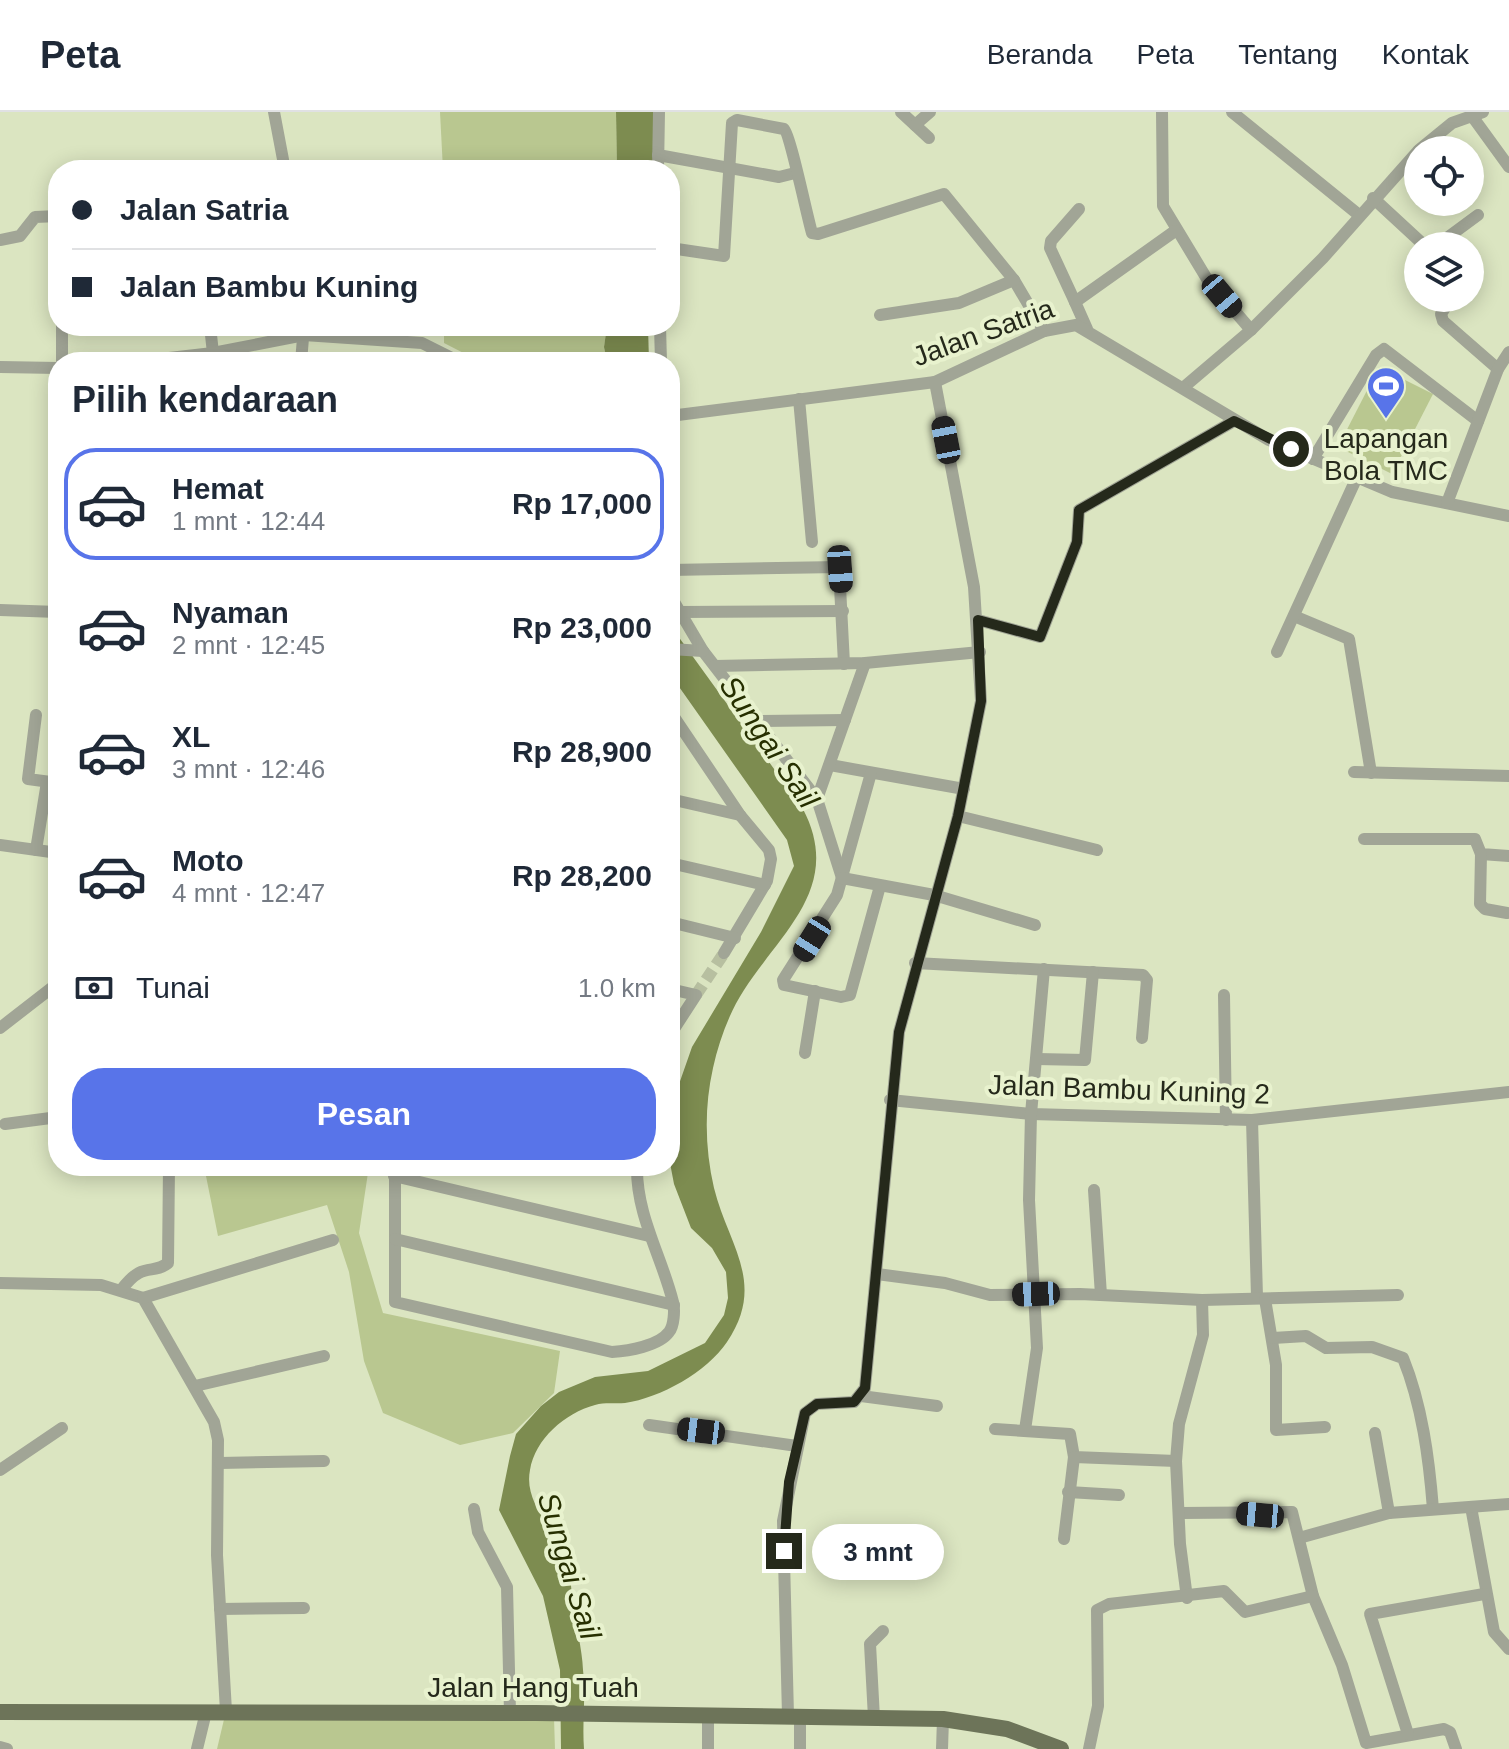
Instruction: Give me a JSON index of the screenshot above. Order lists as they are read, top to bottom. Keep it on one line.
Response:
{"streets":{"main road":["Jalan Hang Tuah"],"street":["Jalan Satria","Jalan Bambu Kuning 2"]},"water":["Sungai Sail"],"places":{"sports":["Lapangan Bola TMC"]},"page":{"header":"Peta","nav":["Beranda","Peta","Tentang","Kontak"],"banner":["Jalan Satria","Jalan Bambu Kuning"],"heading":"Pilih kendaraan","list":[{"name":"Hemat","note":"1 mnt · 12:44","value":"Rp 17,000"},{"name":"Nyaman","note":"2 mnt · 12:45","value":"Rp 23,000"},{"name":"XL","note":"3 mnt · 12:46","value":"Rp 28,900"},{"name":"Moto","note":"4 mnt · 12:47","value":"Rp 28,200"}],"pay":["Tunai","1.0 km"],"buttons":"Pesan","bubble":"3 mnt"}}
